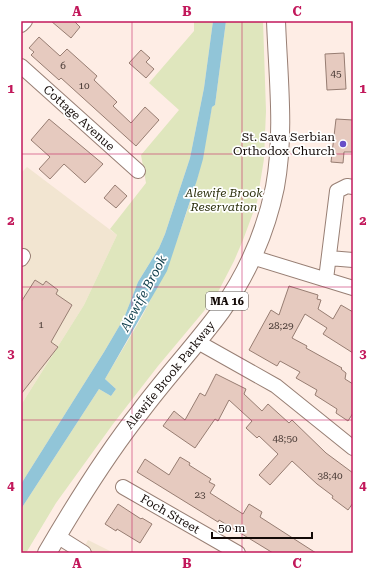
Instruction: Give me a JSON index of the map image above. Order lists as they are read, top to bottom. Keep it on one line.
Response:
{"streets":{"main road":["MA 16","Alewife Brook Parkway"],"street":["Cottage Avenue","Foch Street"]},"water":["Alewife Brook"],"parks":["Alewife Brook Reservation"],"places":["St. Sava Serbian Orthodox Church"],"house_numbers":["6","45","10","1","28;29","48;50","38;40","23"],"scale_bar":"50 m","grid":{"columns":["A","B","C"],"rows":["1","2","3","4"]}}
